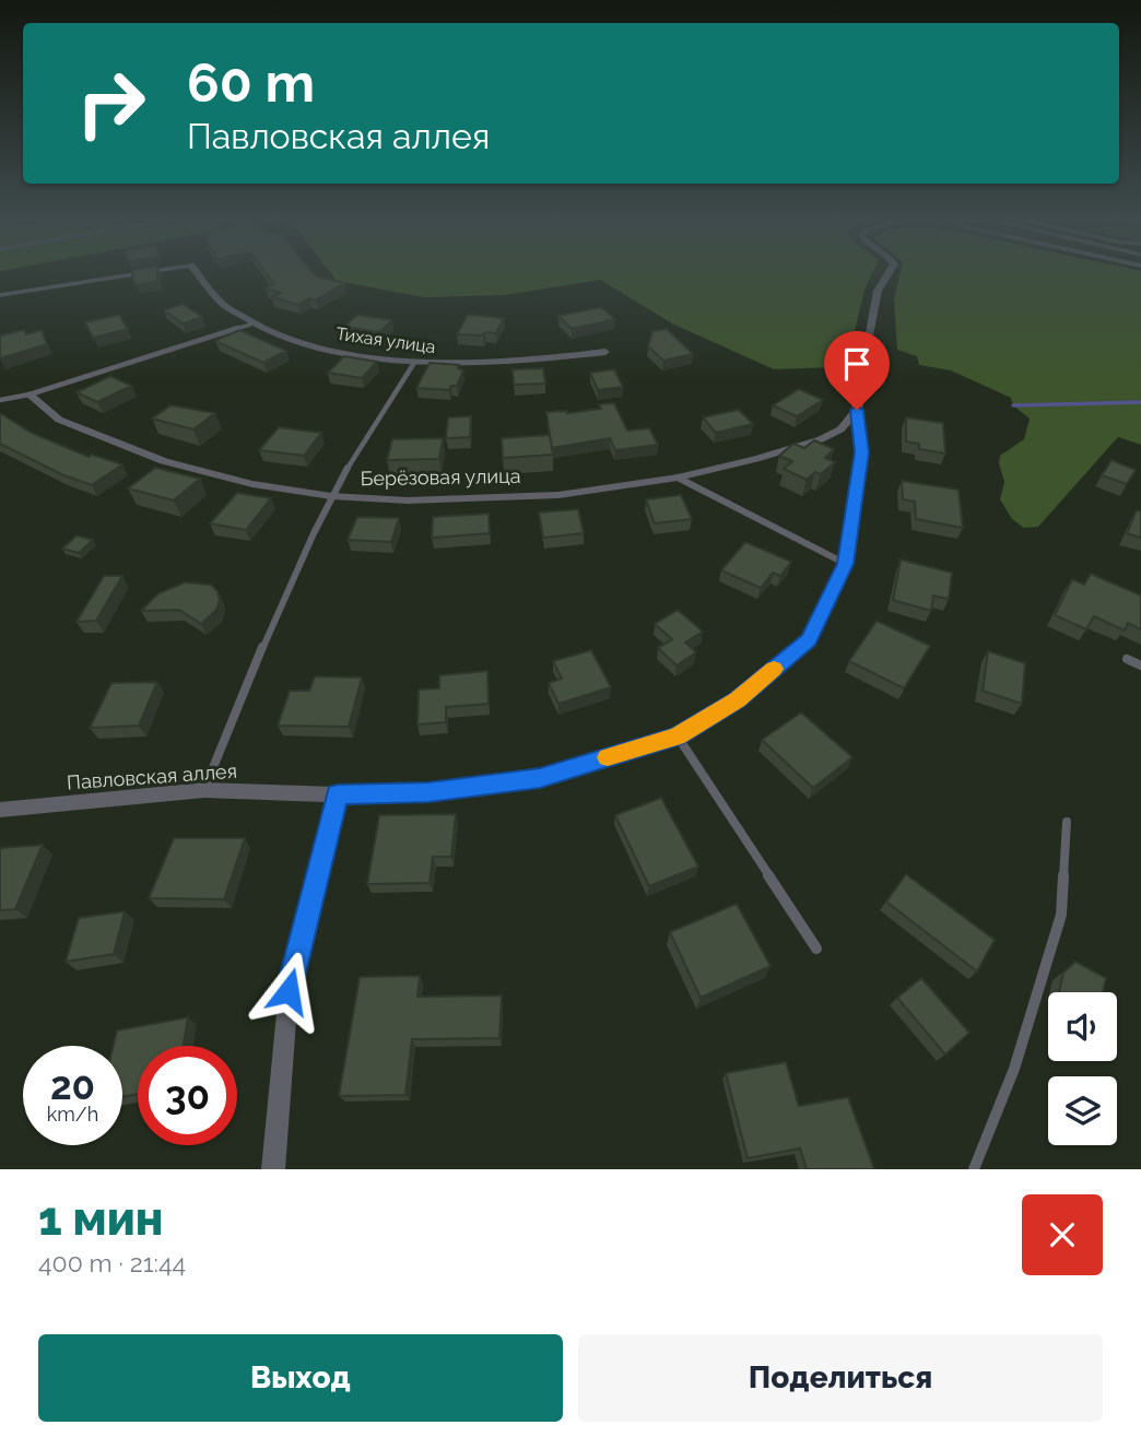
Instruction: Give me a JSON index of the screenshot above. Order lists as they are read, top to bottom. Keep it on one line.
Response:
{"streets":{"street":["Тихая улица","Берёзовая улица","Павловская аллея"]},"crossings":[["Берёзовая улица","Павловская аллея"]],"page":{"turn":["60 m","Павловская аллея"],"speed":"20 km/h","limit":"30","heading":["1 мин","400 m · 21:44"],"buttons":["Выход","Поделиться"]}}
